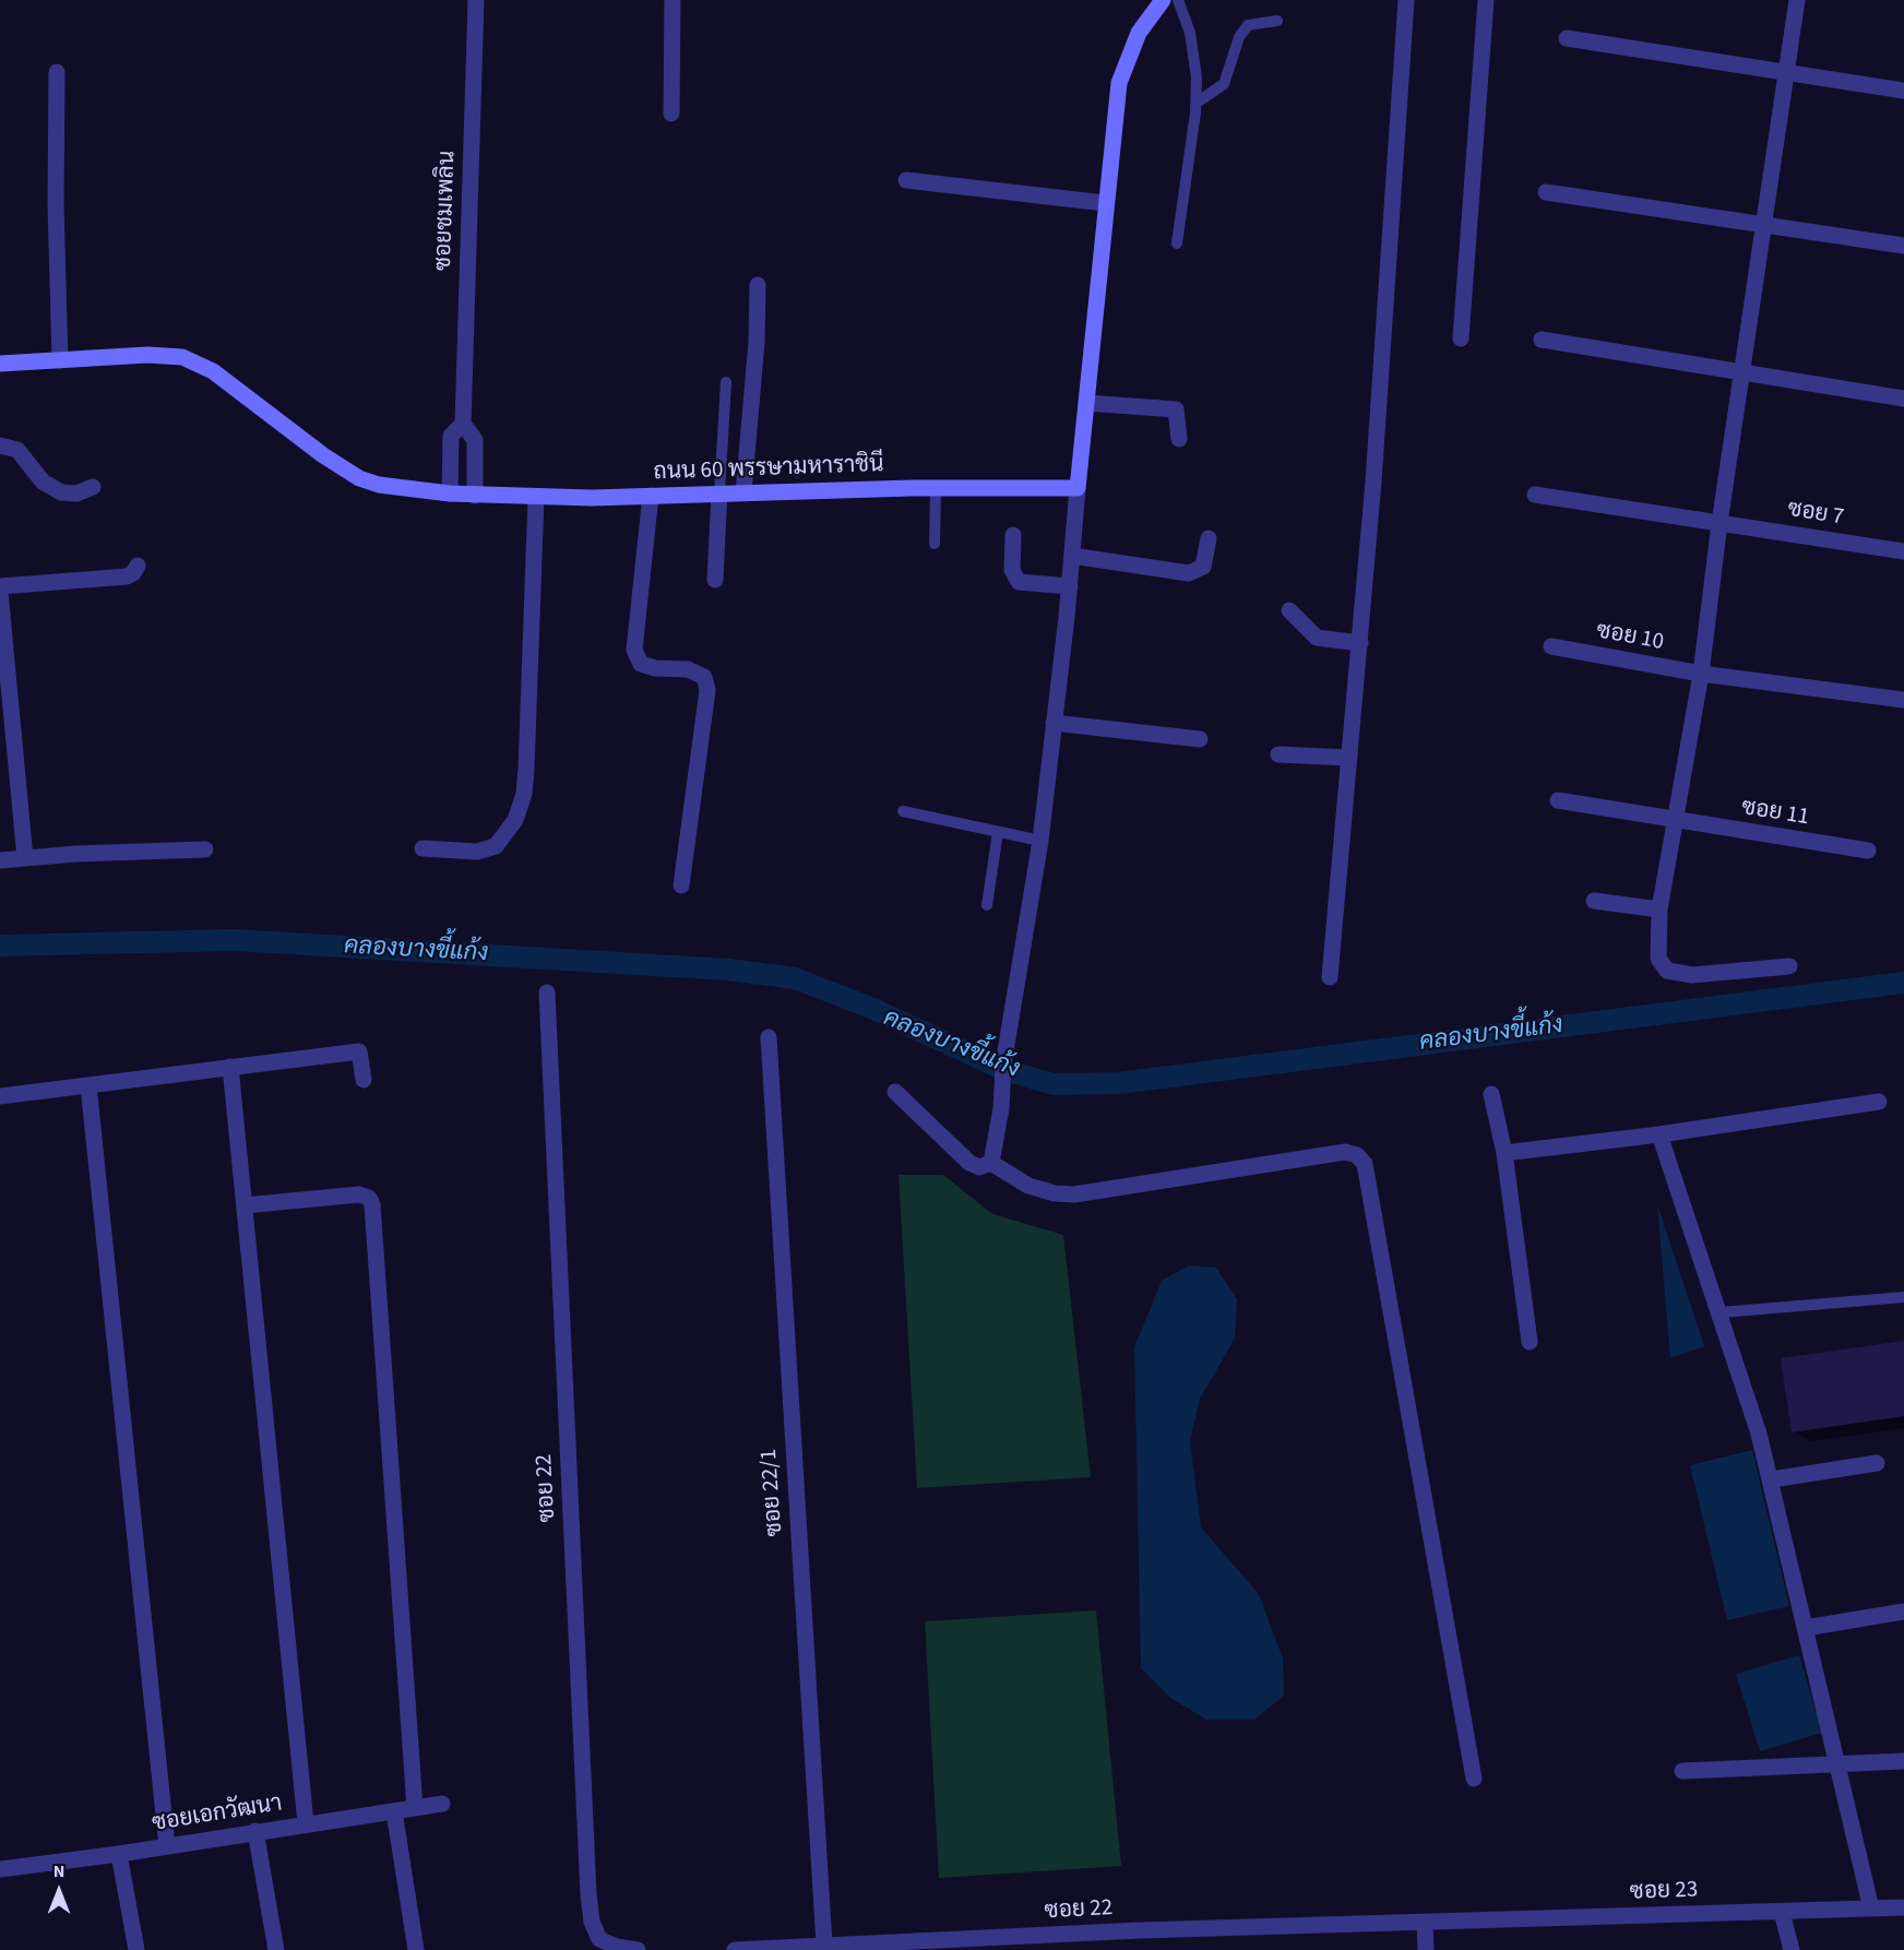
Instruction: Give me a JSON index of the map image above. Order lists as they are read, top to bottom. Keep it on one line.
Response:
{"streets":{"street":["ซอยชมเพลิน","ถนน 60 พรรษามหาราชินี","ซอย 7","ซอย 10","ซอย 11","ซอย 22","ซอย 22/1","ซอยเอกวัฒนา","ซอย 23"]},"crossings":[["ซอยชมเพลิน","ถนน 60 พรรษามหาราชินี"],["ซอย 22","ซอย 22/1"],["ซอย 22","ซอย 23"]],"water":["คลองบางขี้แก้ง"],"north":"top"}
